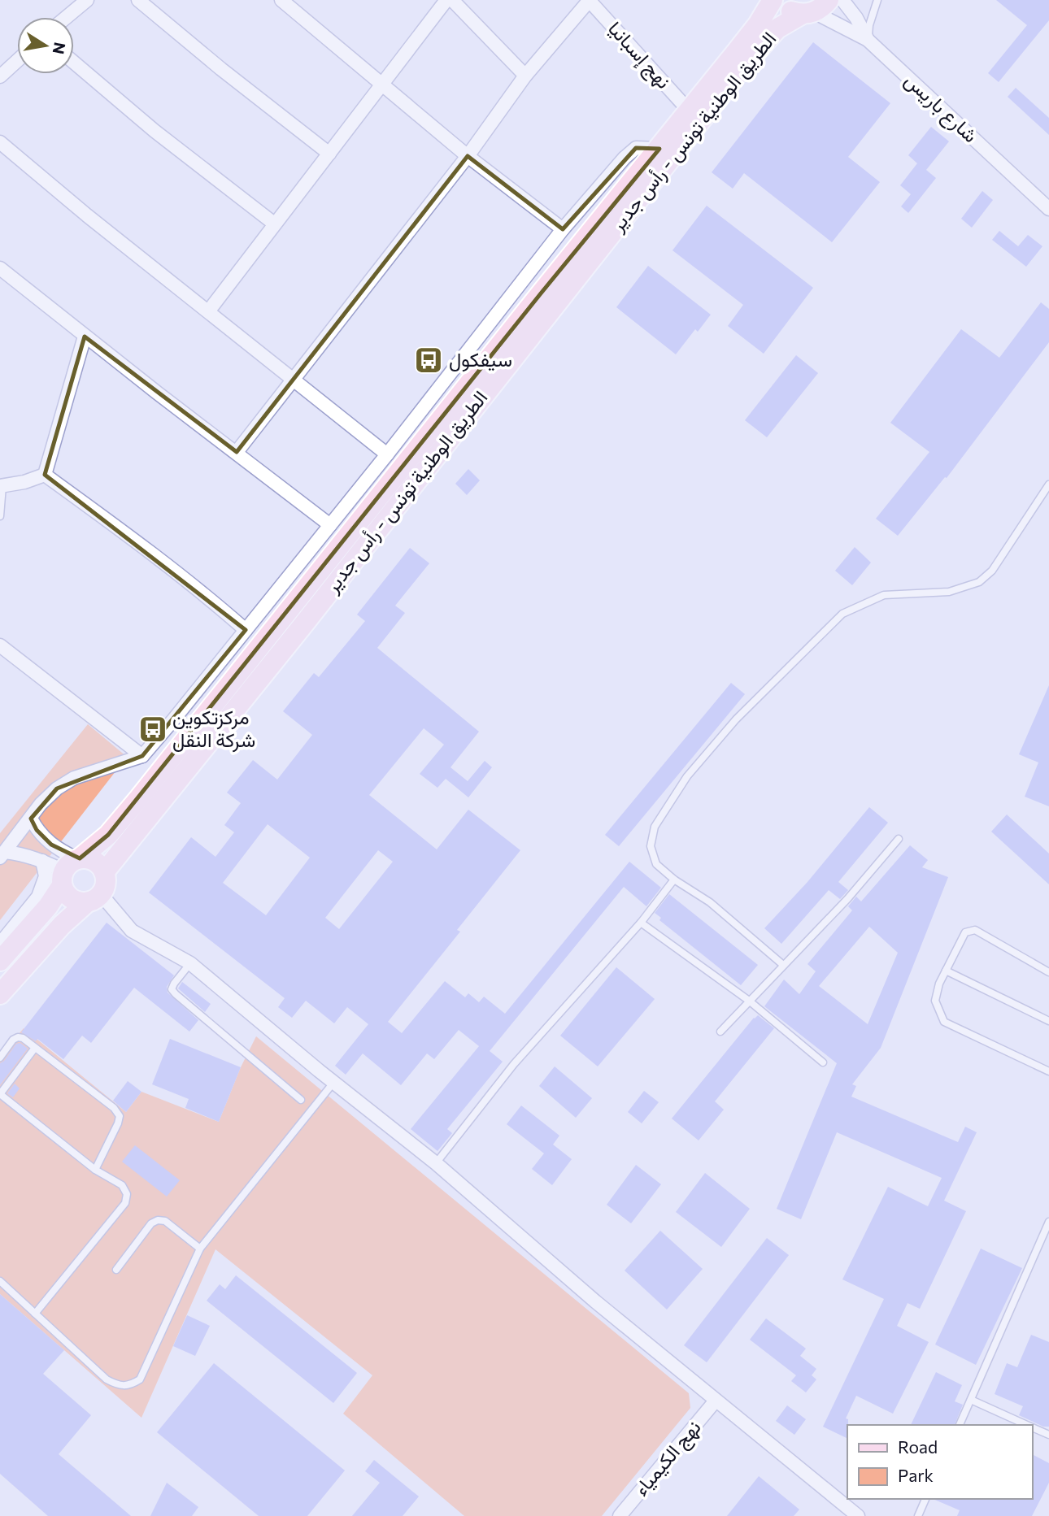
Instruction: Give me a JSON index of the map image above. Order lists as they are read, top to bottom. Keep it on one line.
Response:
{"streets":{"main road":["الطريق الوطنية تونس - رأس جدير"],"street":["نهج إسبانيا","شارع باريس","نهج الكيمياء"]},"crossings":[["نهج إسبانيا","الطريق الوطنية تونس - رأس جدير"]],"places":{"bus stop":["سيفكول","مركزتكوين شركة النقل"]},"legend":["Road","Park"],"north":"right"}
